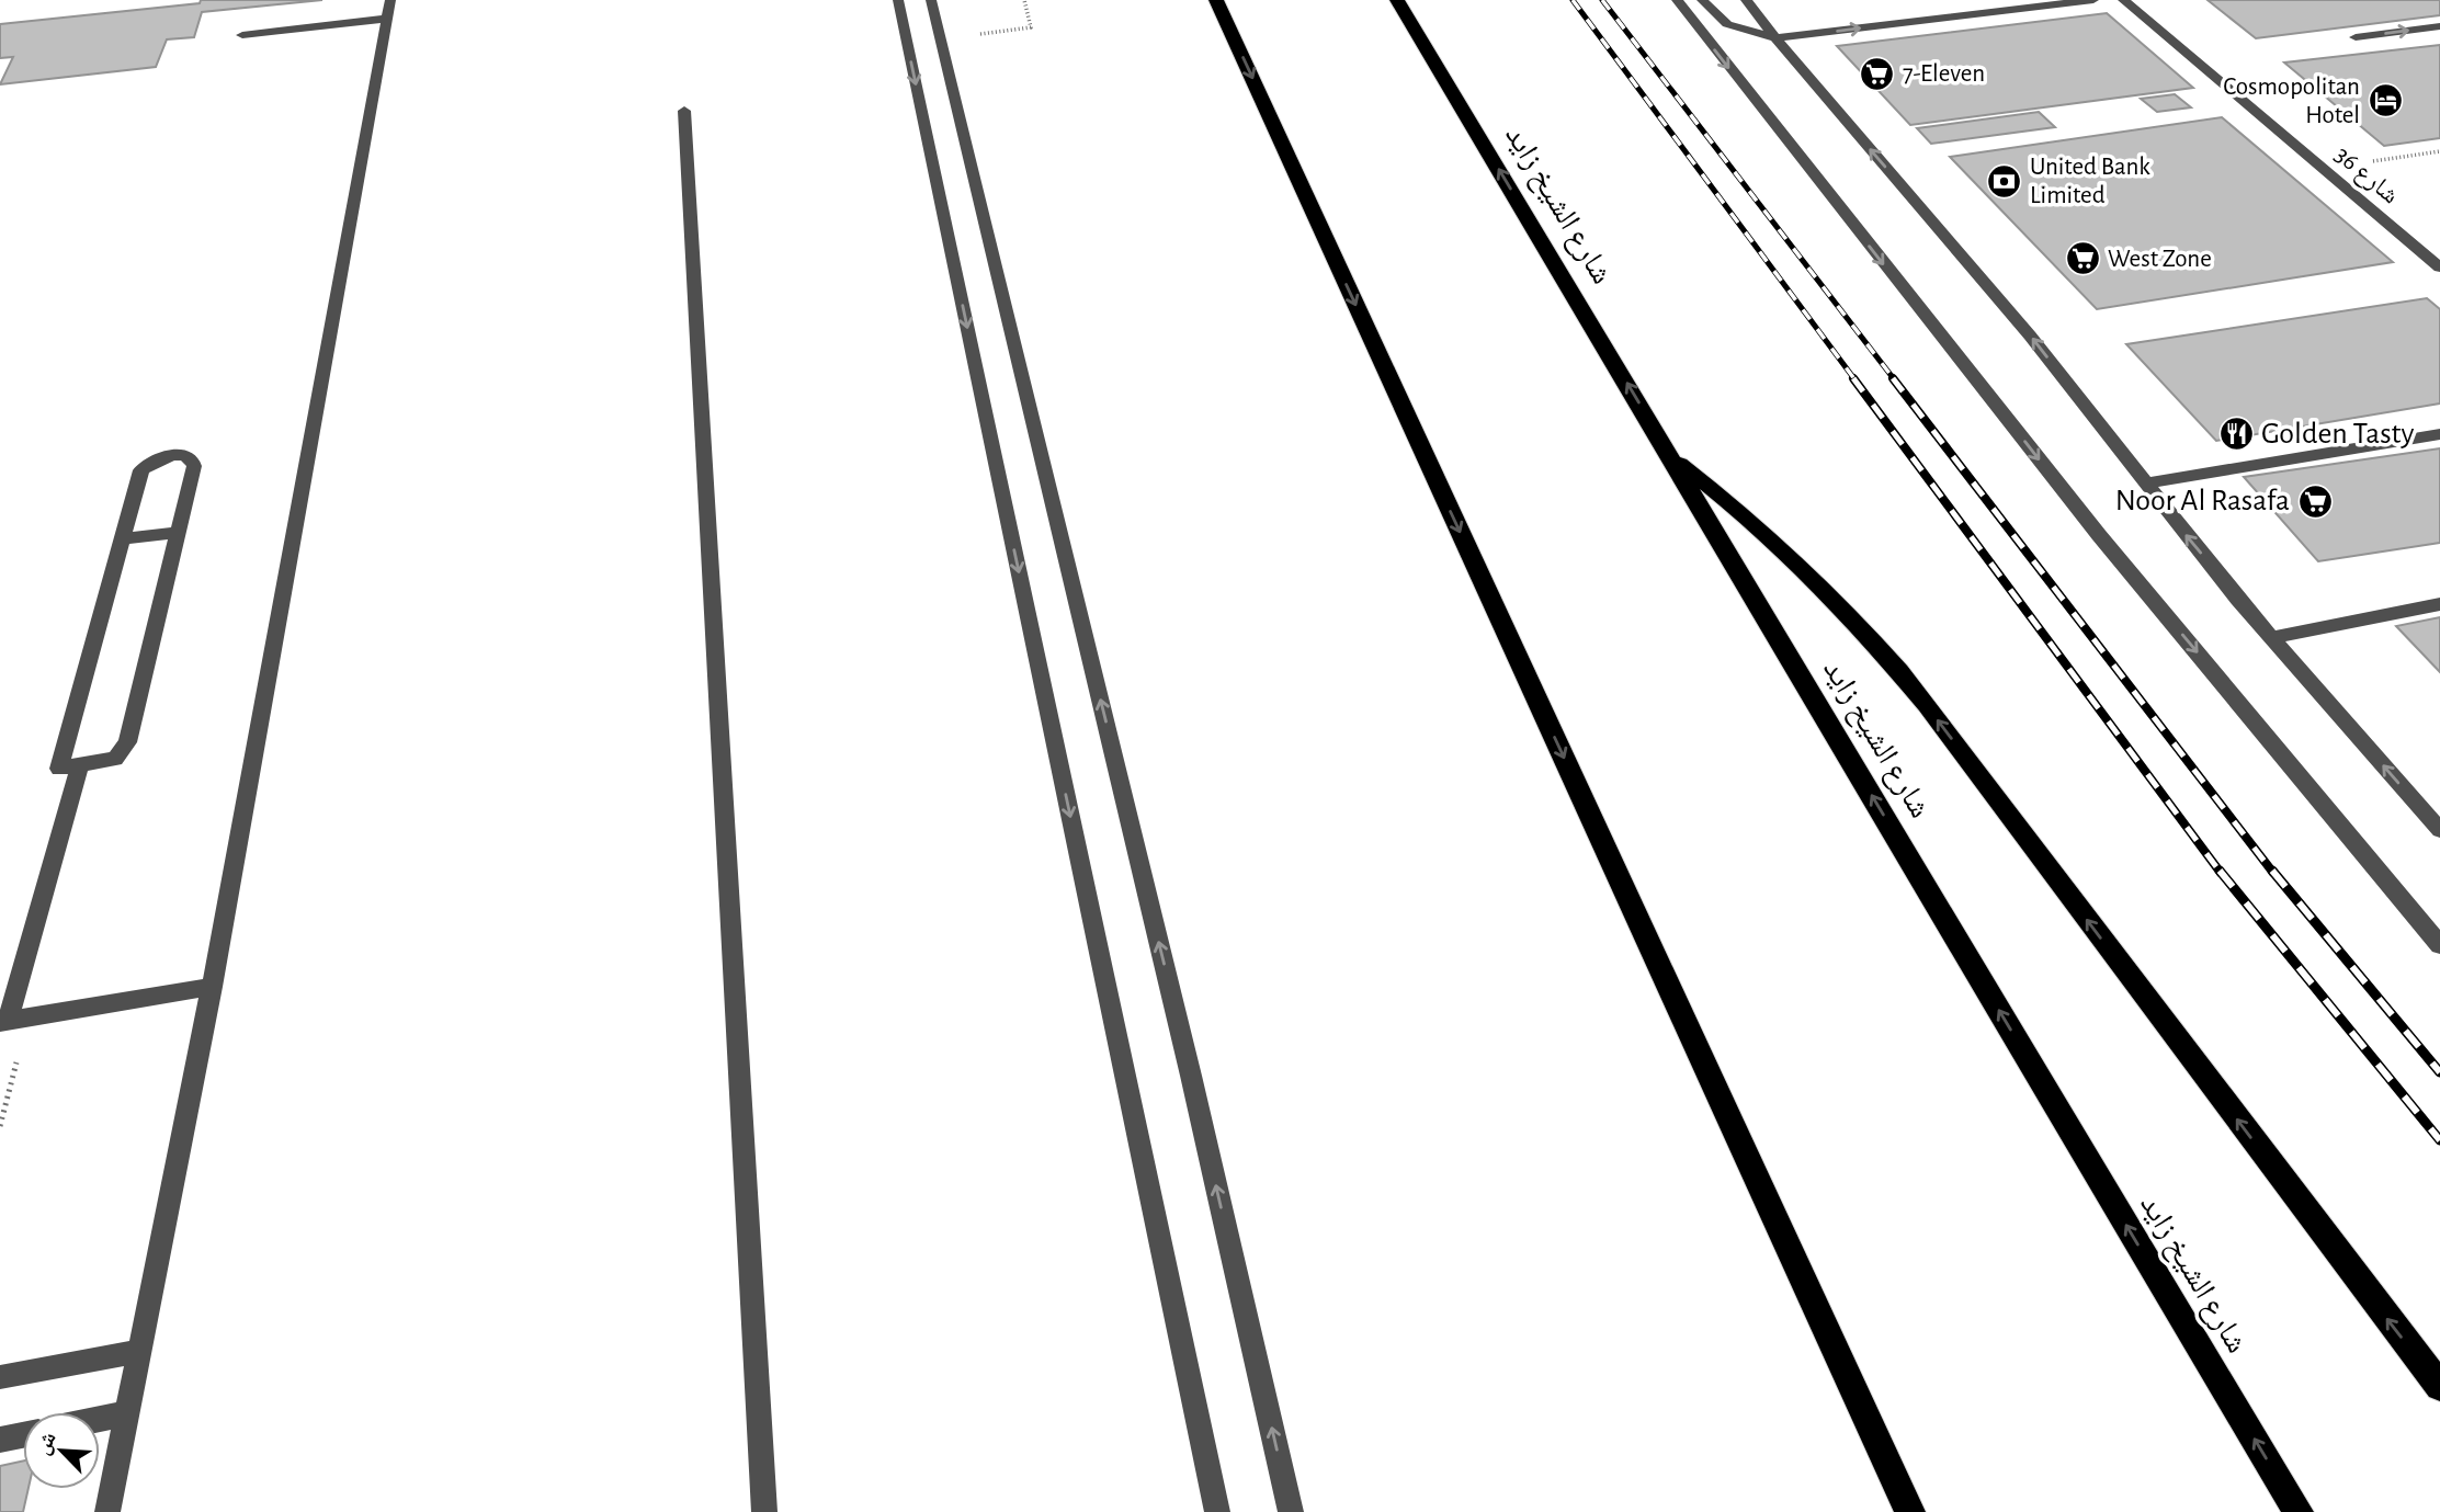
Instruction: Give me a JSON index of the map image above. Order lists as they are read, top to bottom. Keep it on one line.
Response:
{"streets":{"highway":["شارع الشيخ زايد"],"street":["شارع 36"]},"places":{"supermarket":["7-Eleven","West Zone","Noor Al Rasafa"],"hotel":["Cosmopolitan Hotel"],"bank":["United Bank Limited"],"restaurant":["Golden Tasty"]},"north":"top left"}
